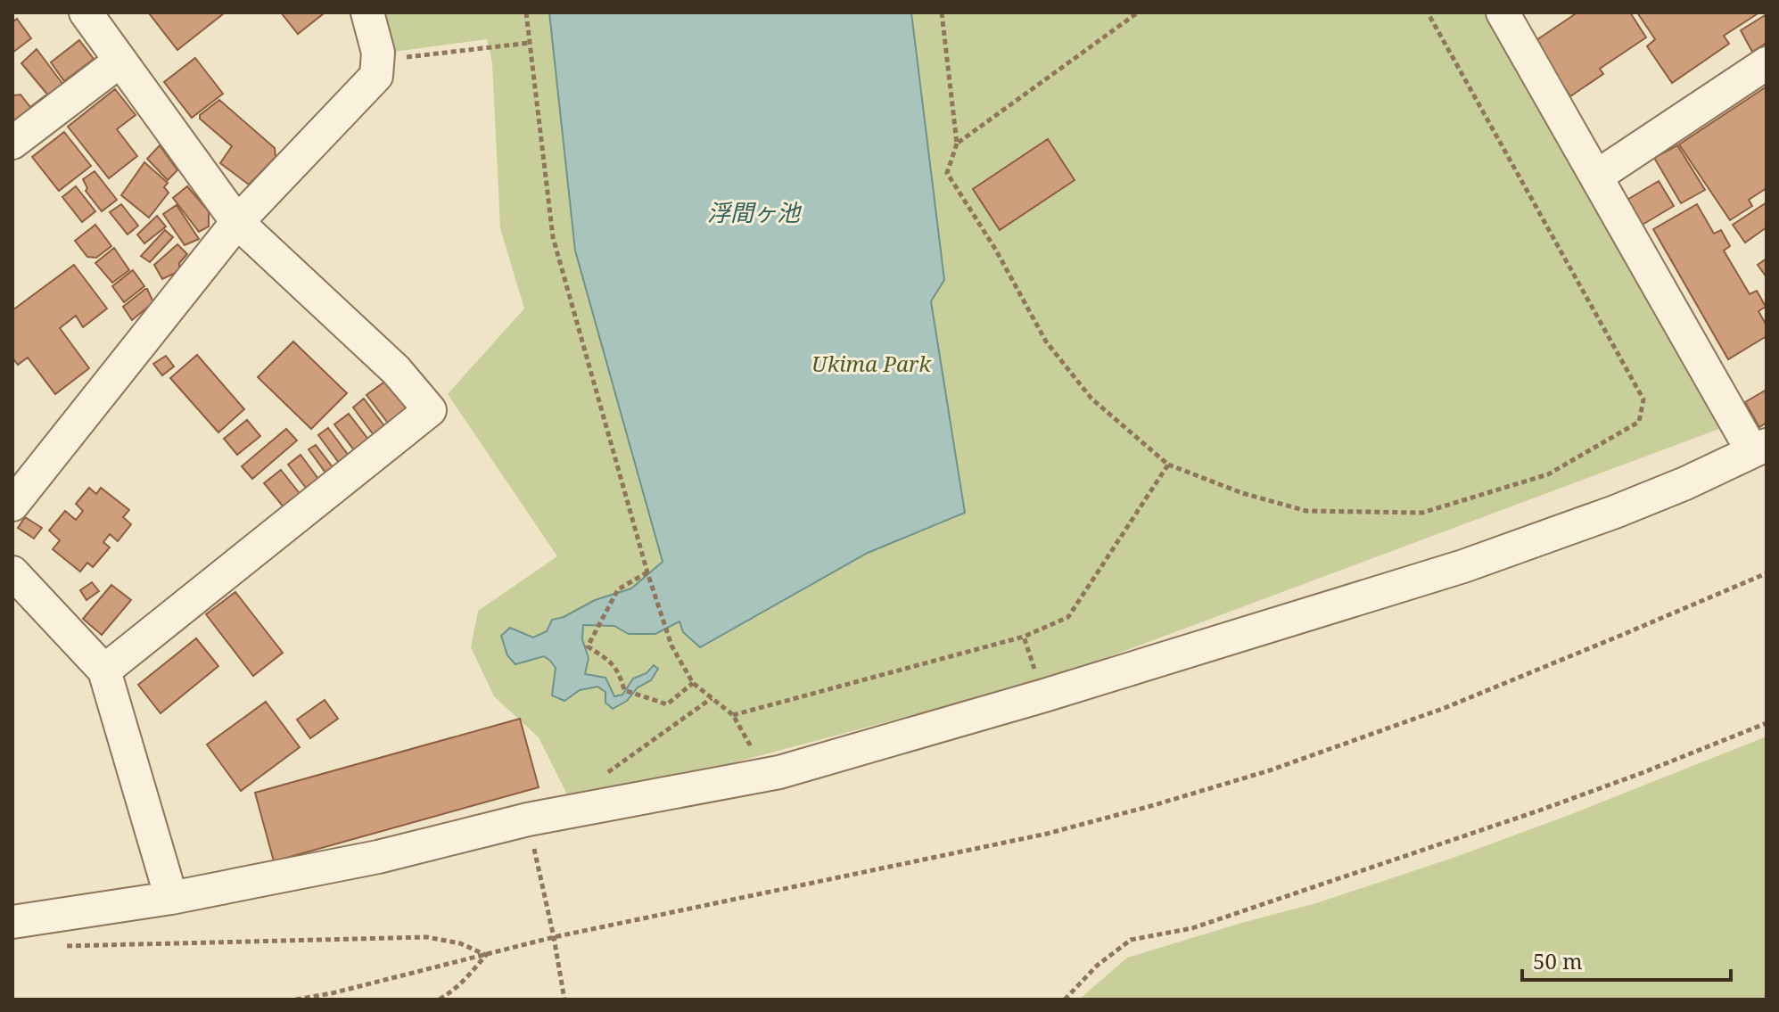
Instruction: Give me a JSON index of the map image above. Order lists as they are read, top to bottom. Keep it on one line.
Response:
{"water":["浮間ヶ池"],"parks":["Ukima Park"],"scale_bar":"50 m"}
